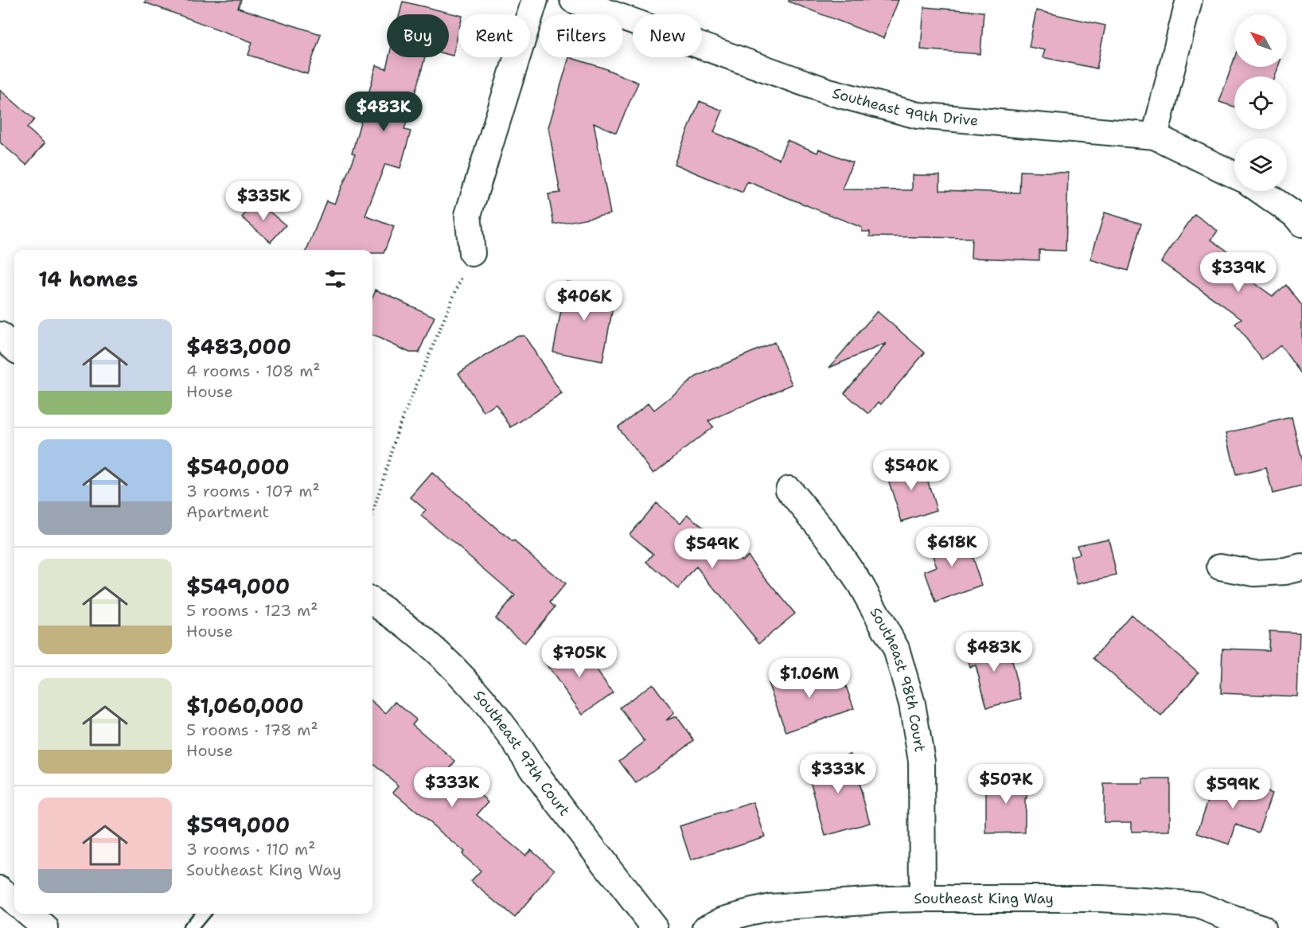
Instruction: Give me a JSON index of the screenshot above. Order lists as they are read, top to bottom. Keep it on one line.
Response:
{"streets":{"street":["Southeast 99th Drive","Southeast 98th Court","Southeast 97th Court","Southeast King Way"]},"crossings":[["Southeast 98th Court","Southeast King Way"]],"north":"top left","page":{"chip":["Buy","Rent","Filters","New"],"price":["$483K","$335K","$339K","$406K","$540K","$618K","$549K","$483K","$705K","$1.06M","$333K","$507K","$333K","$599K"],"heading":"14 homes","list":[{"name":"$483,000","note":"4 rooms · 108 m² · House"},{"name":"$540,000","note":"3 rooms · 107 m² · Apartment"},{"name":"$549,000","note":"5 rooms · 123 m² · House"},{"name":"$1,060,000","note":"5 rooms · 178 m² · House"},{"name":"$599,000","note":"3 rooms · 110 m² · Southeast King Way"}]}}
